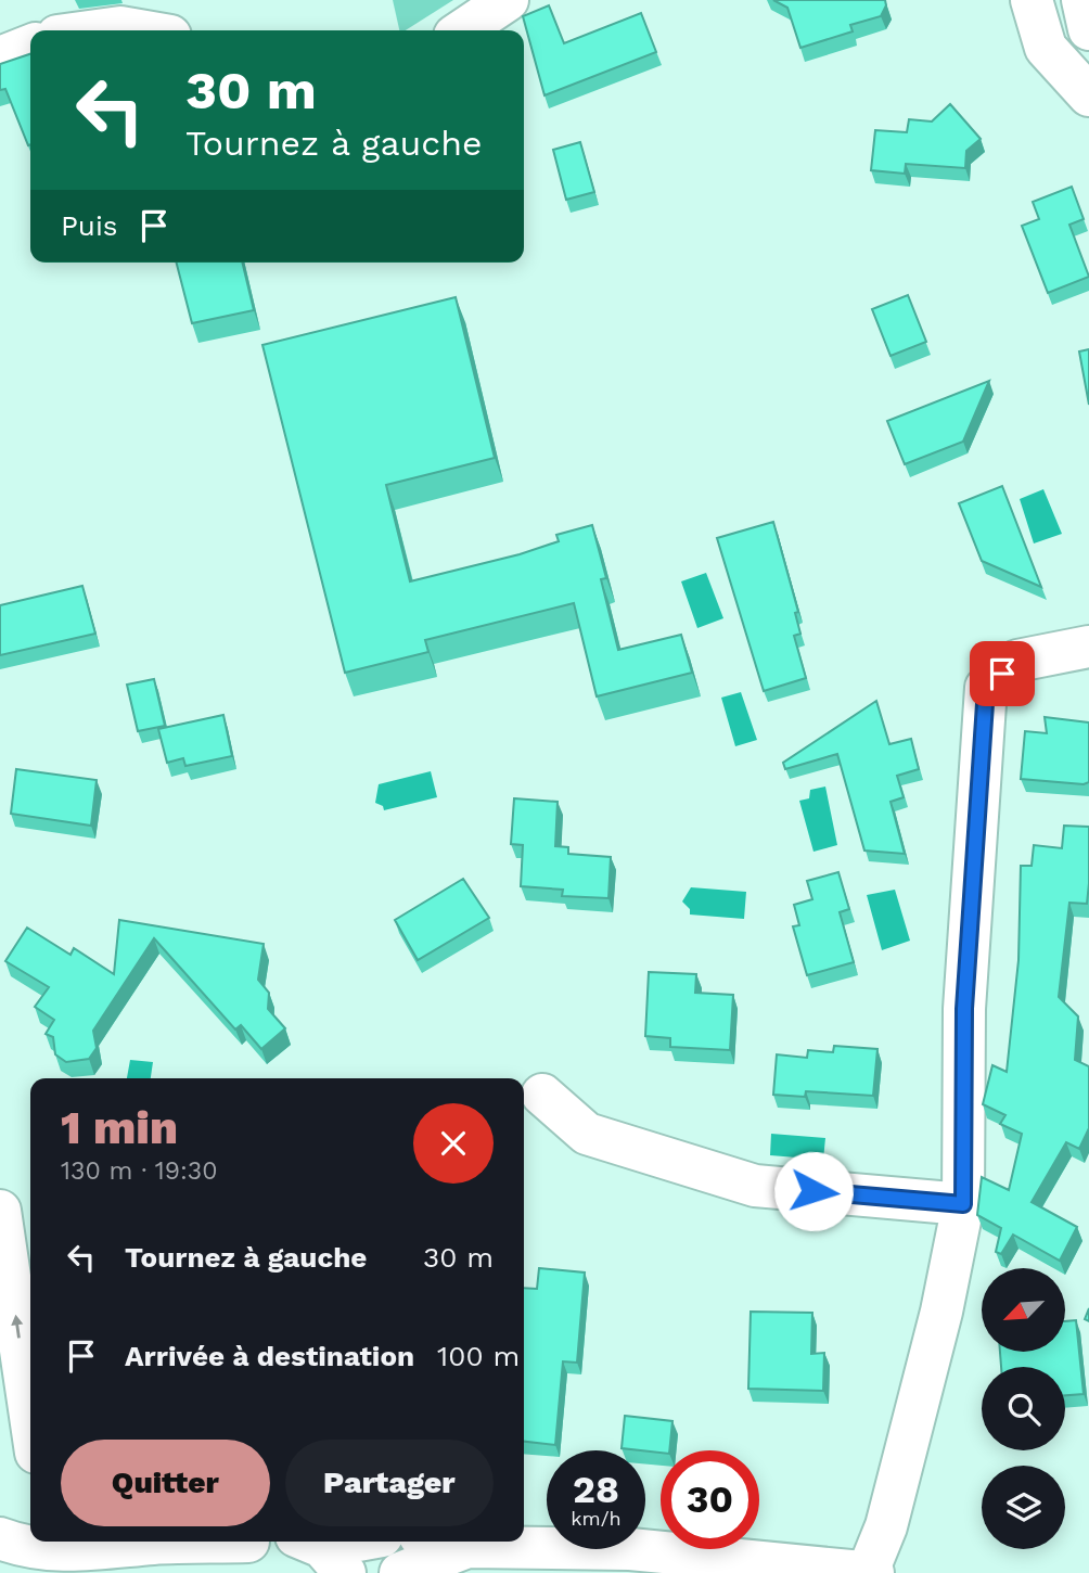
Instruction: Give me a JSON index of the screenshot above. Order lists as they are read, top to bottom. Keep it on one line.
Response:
{"north":"bottom left","page":{"turn":["30 m","Tournez à gauche"],"then":"Puis","heading":["1 min","130 m · 19:30"],"list":[{"name":"Tournez à gauche","value":"30 m"},{"name":"Arrivée à destination","value":"100 m"}],"buttons":["Quitter","Partager"],"speed":"28 km/h","limit":"30"}}
